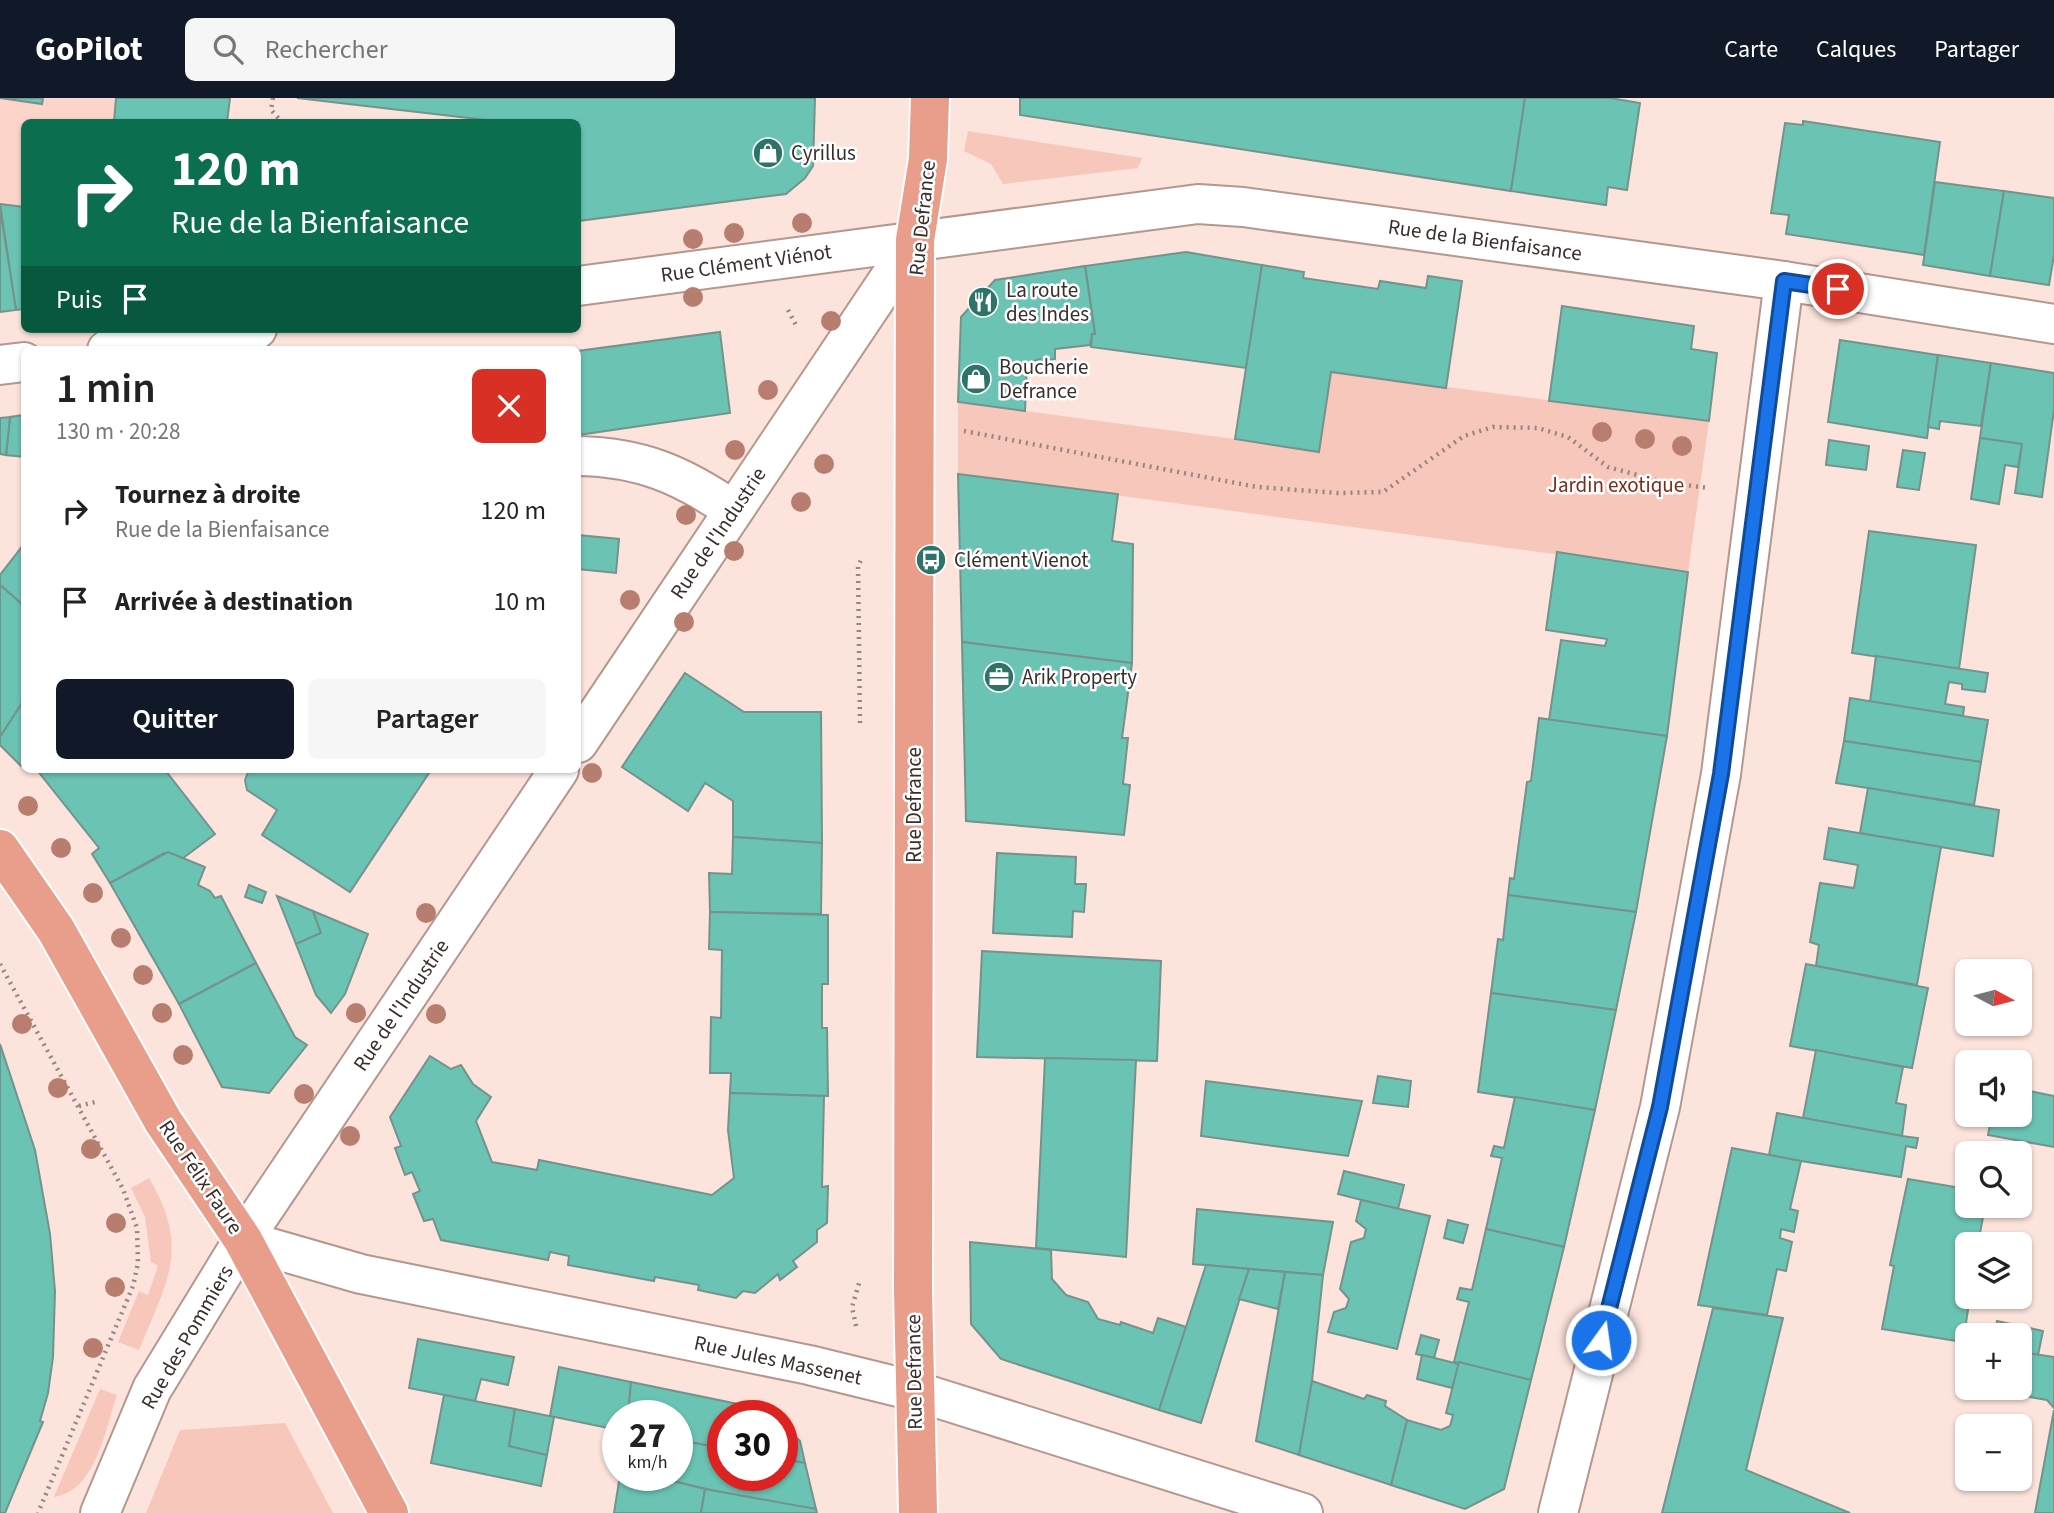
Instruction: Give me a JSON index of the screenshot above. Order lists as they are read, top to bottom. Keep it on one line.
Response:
{"streets":{"main road":["Rue Defrance","Rue Félix Faure"],"street":["Rue de la Bienfaisance","Rue Clément Viénot","Rue de l'Industrie","Rue des Pommiers","Rue Jules Massenet"]},"crossings":[["Rue Defrance","Rue de la Bienfaisance"],["Rue Defrance","Rue Clément Viénot"],["Rue Defrance","Rue de l'Industrie"],["Rue Defrance","Rue Jules Massenet"],["Rue de la Bienfaisance","Rue Clément Viénot"],["Rue de la Bienfaisance","Rue de l'Industrie"],["Rue Clément Viénot","Rue de l'Industrie"],["Rue de l'Industrie","Rue Félix Faure"],["Rue de l'Industrie","Rue des Pommiers"],["Rue de l'Industrie","Rue Jules Massenet"],["Rue Félix Faure","Rue des Pommiers"],["Rue Félix Faure","Rue Jules Massenet"],["Rue des Pommiers","Rue Jules Massenet"]],"parks":["Jardin exotique"],"places":{"shop":["Cyrillus","Boucherie Defrance"],"restaurant":["La route des Indes"],"bus stop":["Clément Vienot"],"office":["Arik Property"]},"north":"right","page":{"header":"GoPilot","search":"Rechercher","nav":["Carte","Calques","Partager"],"turn":["120 m","Rue de la Bienfaisance"],"then":"Puis","heading":["1 min","130 m · 20:28"],"list":[{"name":"Tournez à droite","note":"Rue de la Bienfaisance","value":"120 m"},{"name":"Arrivée à destination","value":"10 m"}],"buttons":["Quitter","Partager"],"map_buttons":["+","−"],"speed":"27 km/h","limit":"30"}}
